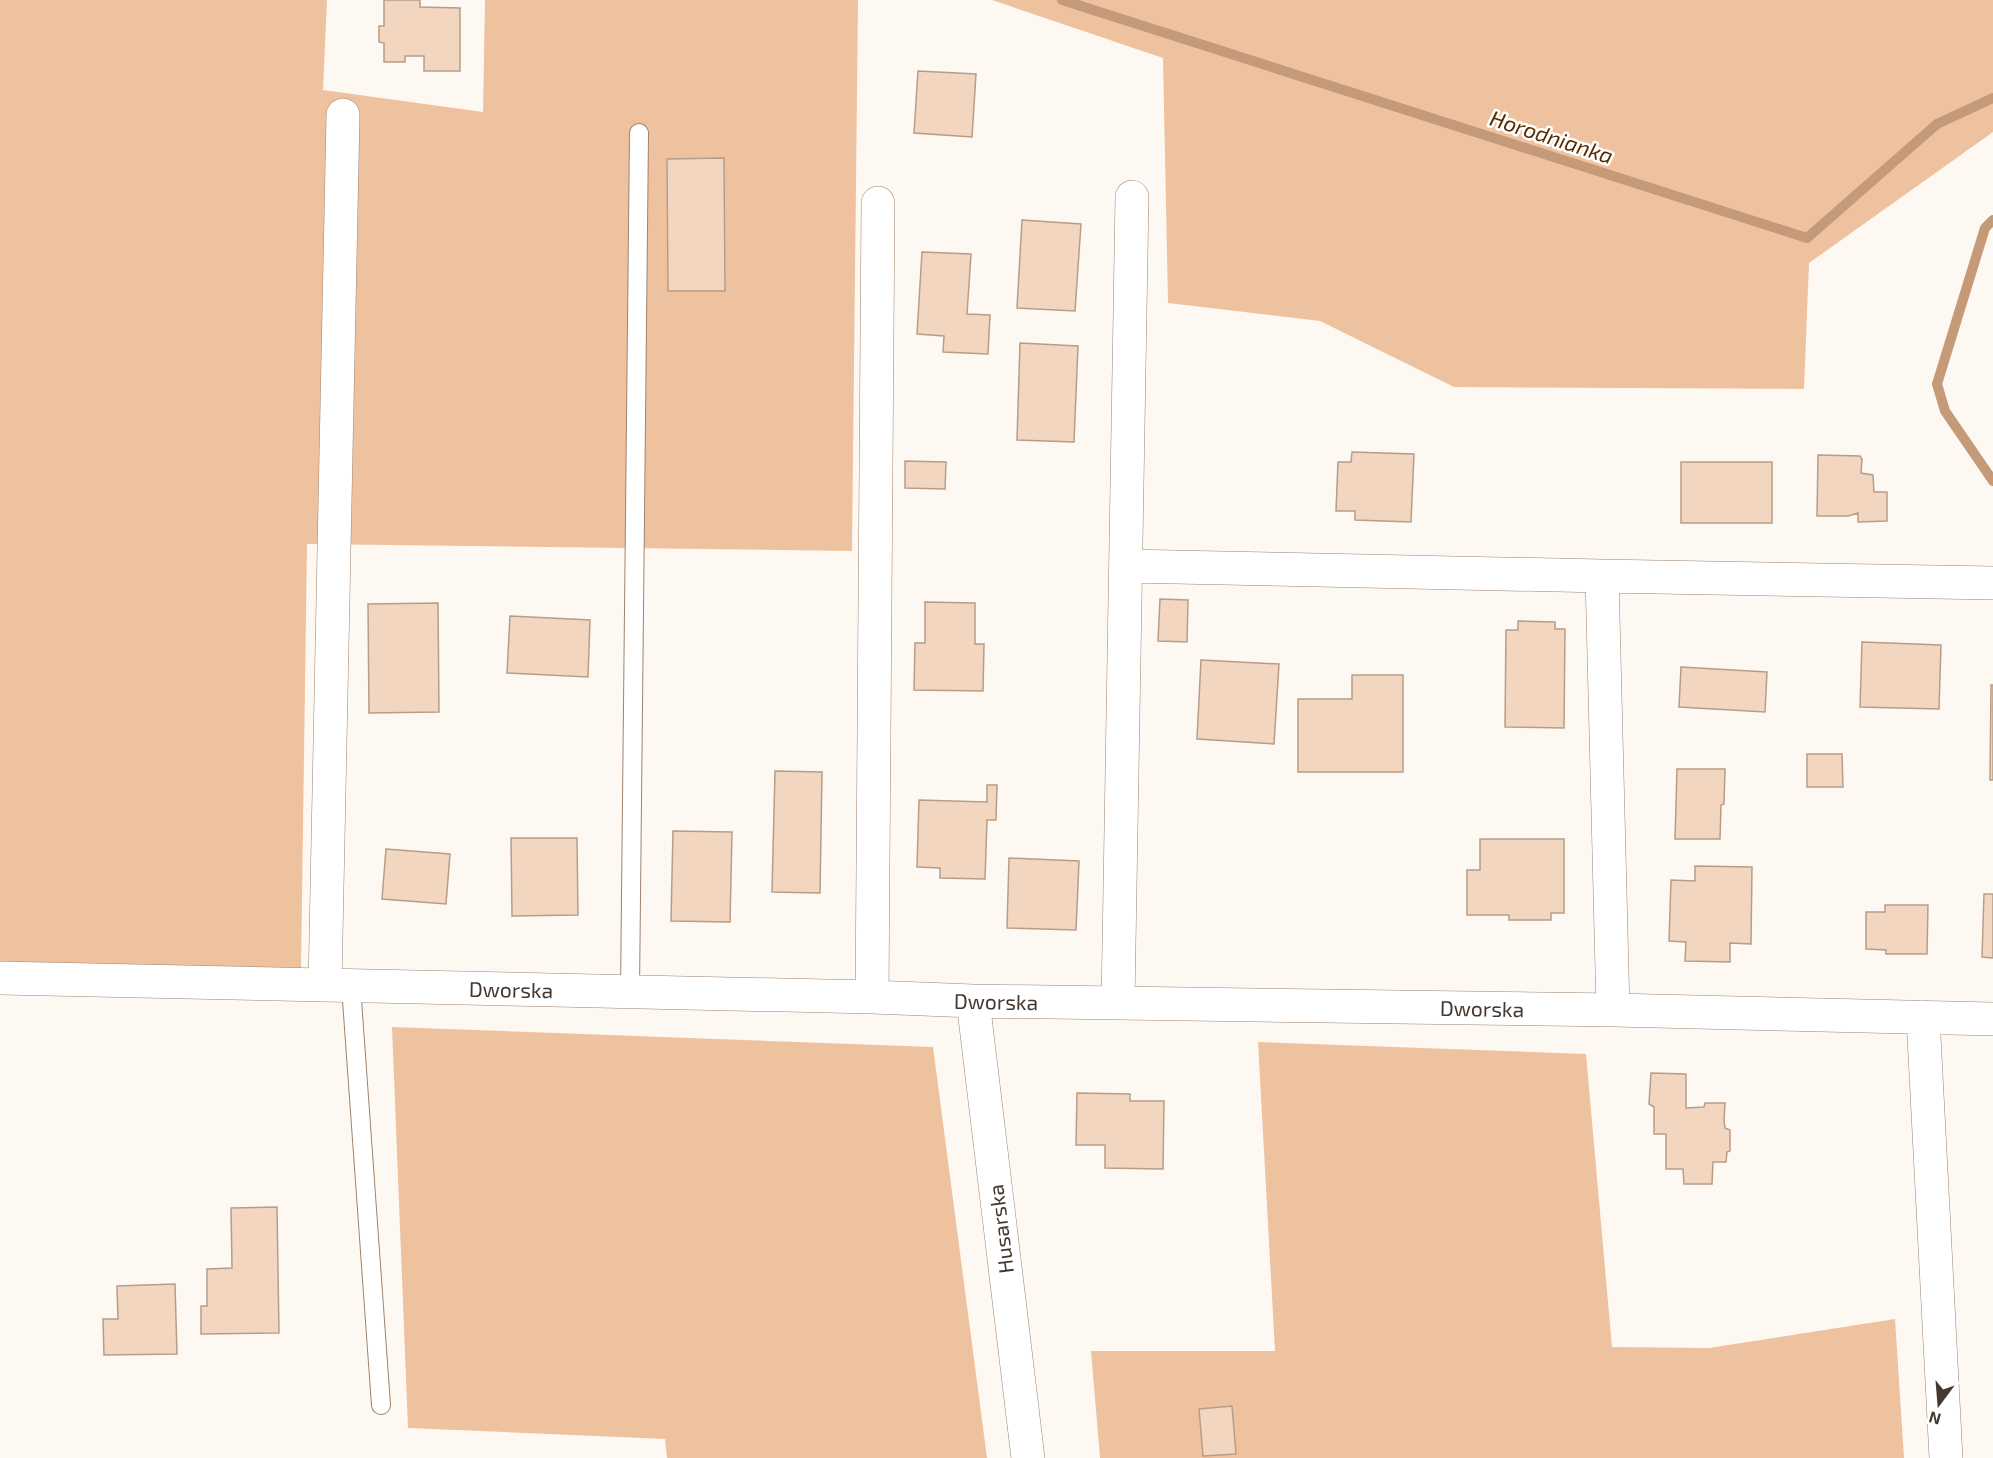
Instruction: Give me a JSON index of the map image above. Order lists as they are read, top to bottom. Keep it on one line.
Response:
{"streets":{"street":["Dworska","Husarska"]},"crossings":[["Dworska","Husarska"]],"water":["Horodnianka"],"north":"bottom"}
